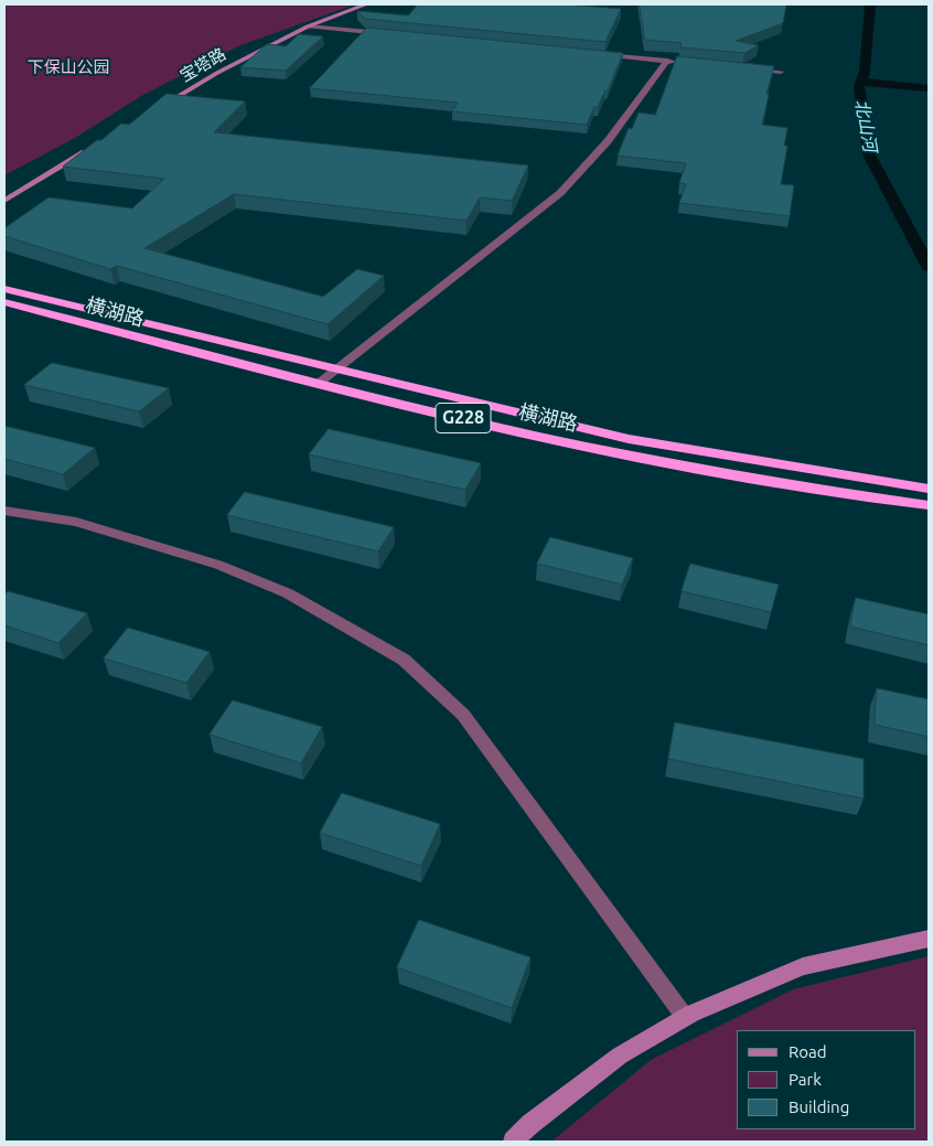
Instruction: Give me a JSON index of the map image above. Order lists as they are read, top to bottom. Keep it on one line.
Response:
{"streets":{"highway":["横湖路","G228"],"street":["宝塔路"]},"water":["北山河"],"parks":["下保山公园"],"legend":["Road","Park","Building"]}
